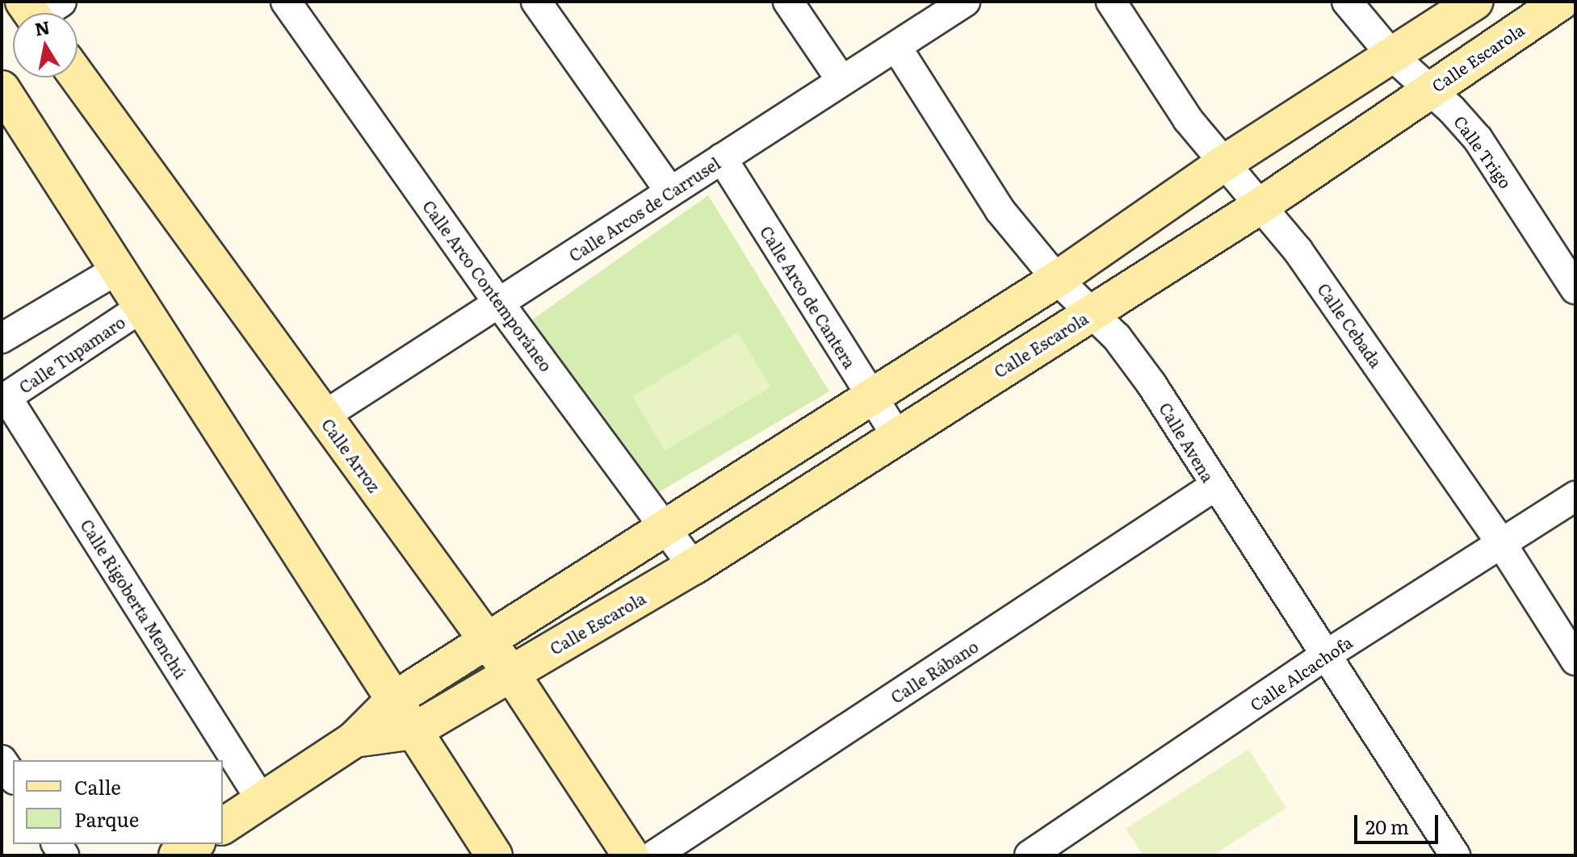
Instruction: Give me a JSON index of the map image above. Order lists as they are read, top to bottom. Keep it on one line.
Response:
{"streets":{"main road":["Calle Escarola","Calle Arroz"],"street":["Calle Trigo","Calle Arcos de Carrusel","Calle Arco Contemporáneo","Calle Arco de Cantera","Calle Cebada","Calle Tupamaro","Calle Avena","Calle Rigoberta Menchú","Calle Rábano","Calle Alcachofa"]},"crossings":[["Calle Escarola","Calle Trigo"],["Calle Escarola","Calle Arco Contemporáneo"],["Calle Escarola","Calle Arco de Cantera"],["Calle Escarola","Calle Cebada"],["Calle Escarola","Calle Avena"],["Calle Escarola","Calle Arroz"],["Calle Arcos de Carrusel","Calle Arco Contemporáneo"],["Calle Arcos de Carrusel","Calle Arco de Cantera"],["Calle Arcos de Carrusel","Calle Avena"],["Calle Arcos de Carrusel","Calle Arroz"],["Calle Cebada","Calle Alcachofa"],["Calle Tupamaro","Calle Rigoberta Menchú"],["Calle Avena","Calle Rábano"],["Calle Avena","Calle Alcachofa"]],"legend":["Calle","Parque"],"scale_bar":"20 m","north":"top"}
